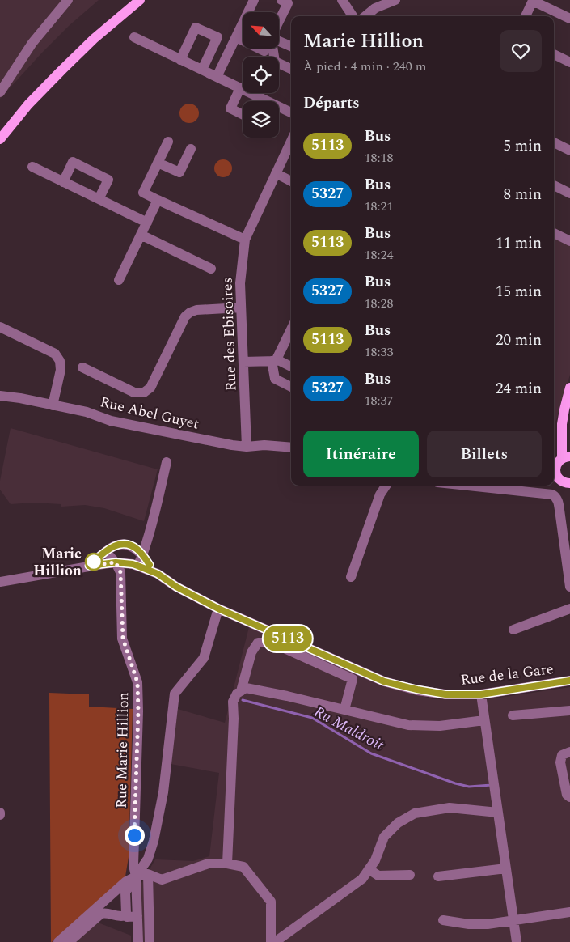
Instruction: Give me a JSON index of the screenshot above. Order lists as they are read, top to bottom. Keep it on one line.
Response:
{"streets":{"street":["Rue des Ebisoires","Rue Abel Guyet","Rue de la Gare","Rue Marie Hillion"]},"crossings":[["Rue des Ebisoires","Rue Abel Guyet"],["Rue de la Gare","Rue Marie Hillion"]],"water":["Ru Maldroit"],"places":["Marie Hillion"],"lines":["bus line 5113"],"north":"top left","page":{"on_map":"5113","heading":[["Marie Hillion","À pied · 4 min · 240 m"],"Départs"],"list":[{"mark":"5113","name":"Bus","note":"18:18","value":"5 min"},{"mark":"5327","name":"Bus","note":"18:21","value":"8 min"},{"mark":"5113","name":"Bus","note":"18:24","value":"11 min"},{"mark":"5327","name":"Bus","note":"18:28","value":"15 min"},{"mark":"5113","name":"Bus","note":"18:33","value":"20 min"},{"mark":"5327","name":"Bus","note":"18:37","value":"24 min"}],"buttons":["Itinéraire","Billets"]}}
